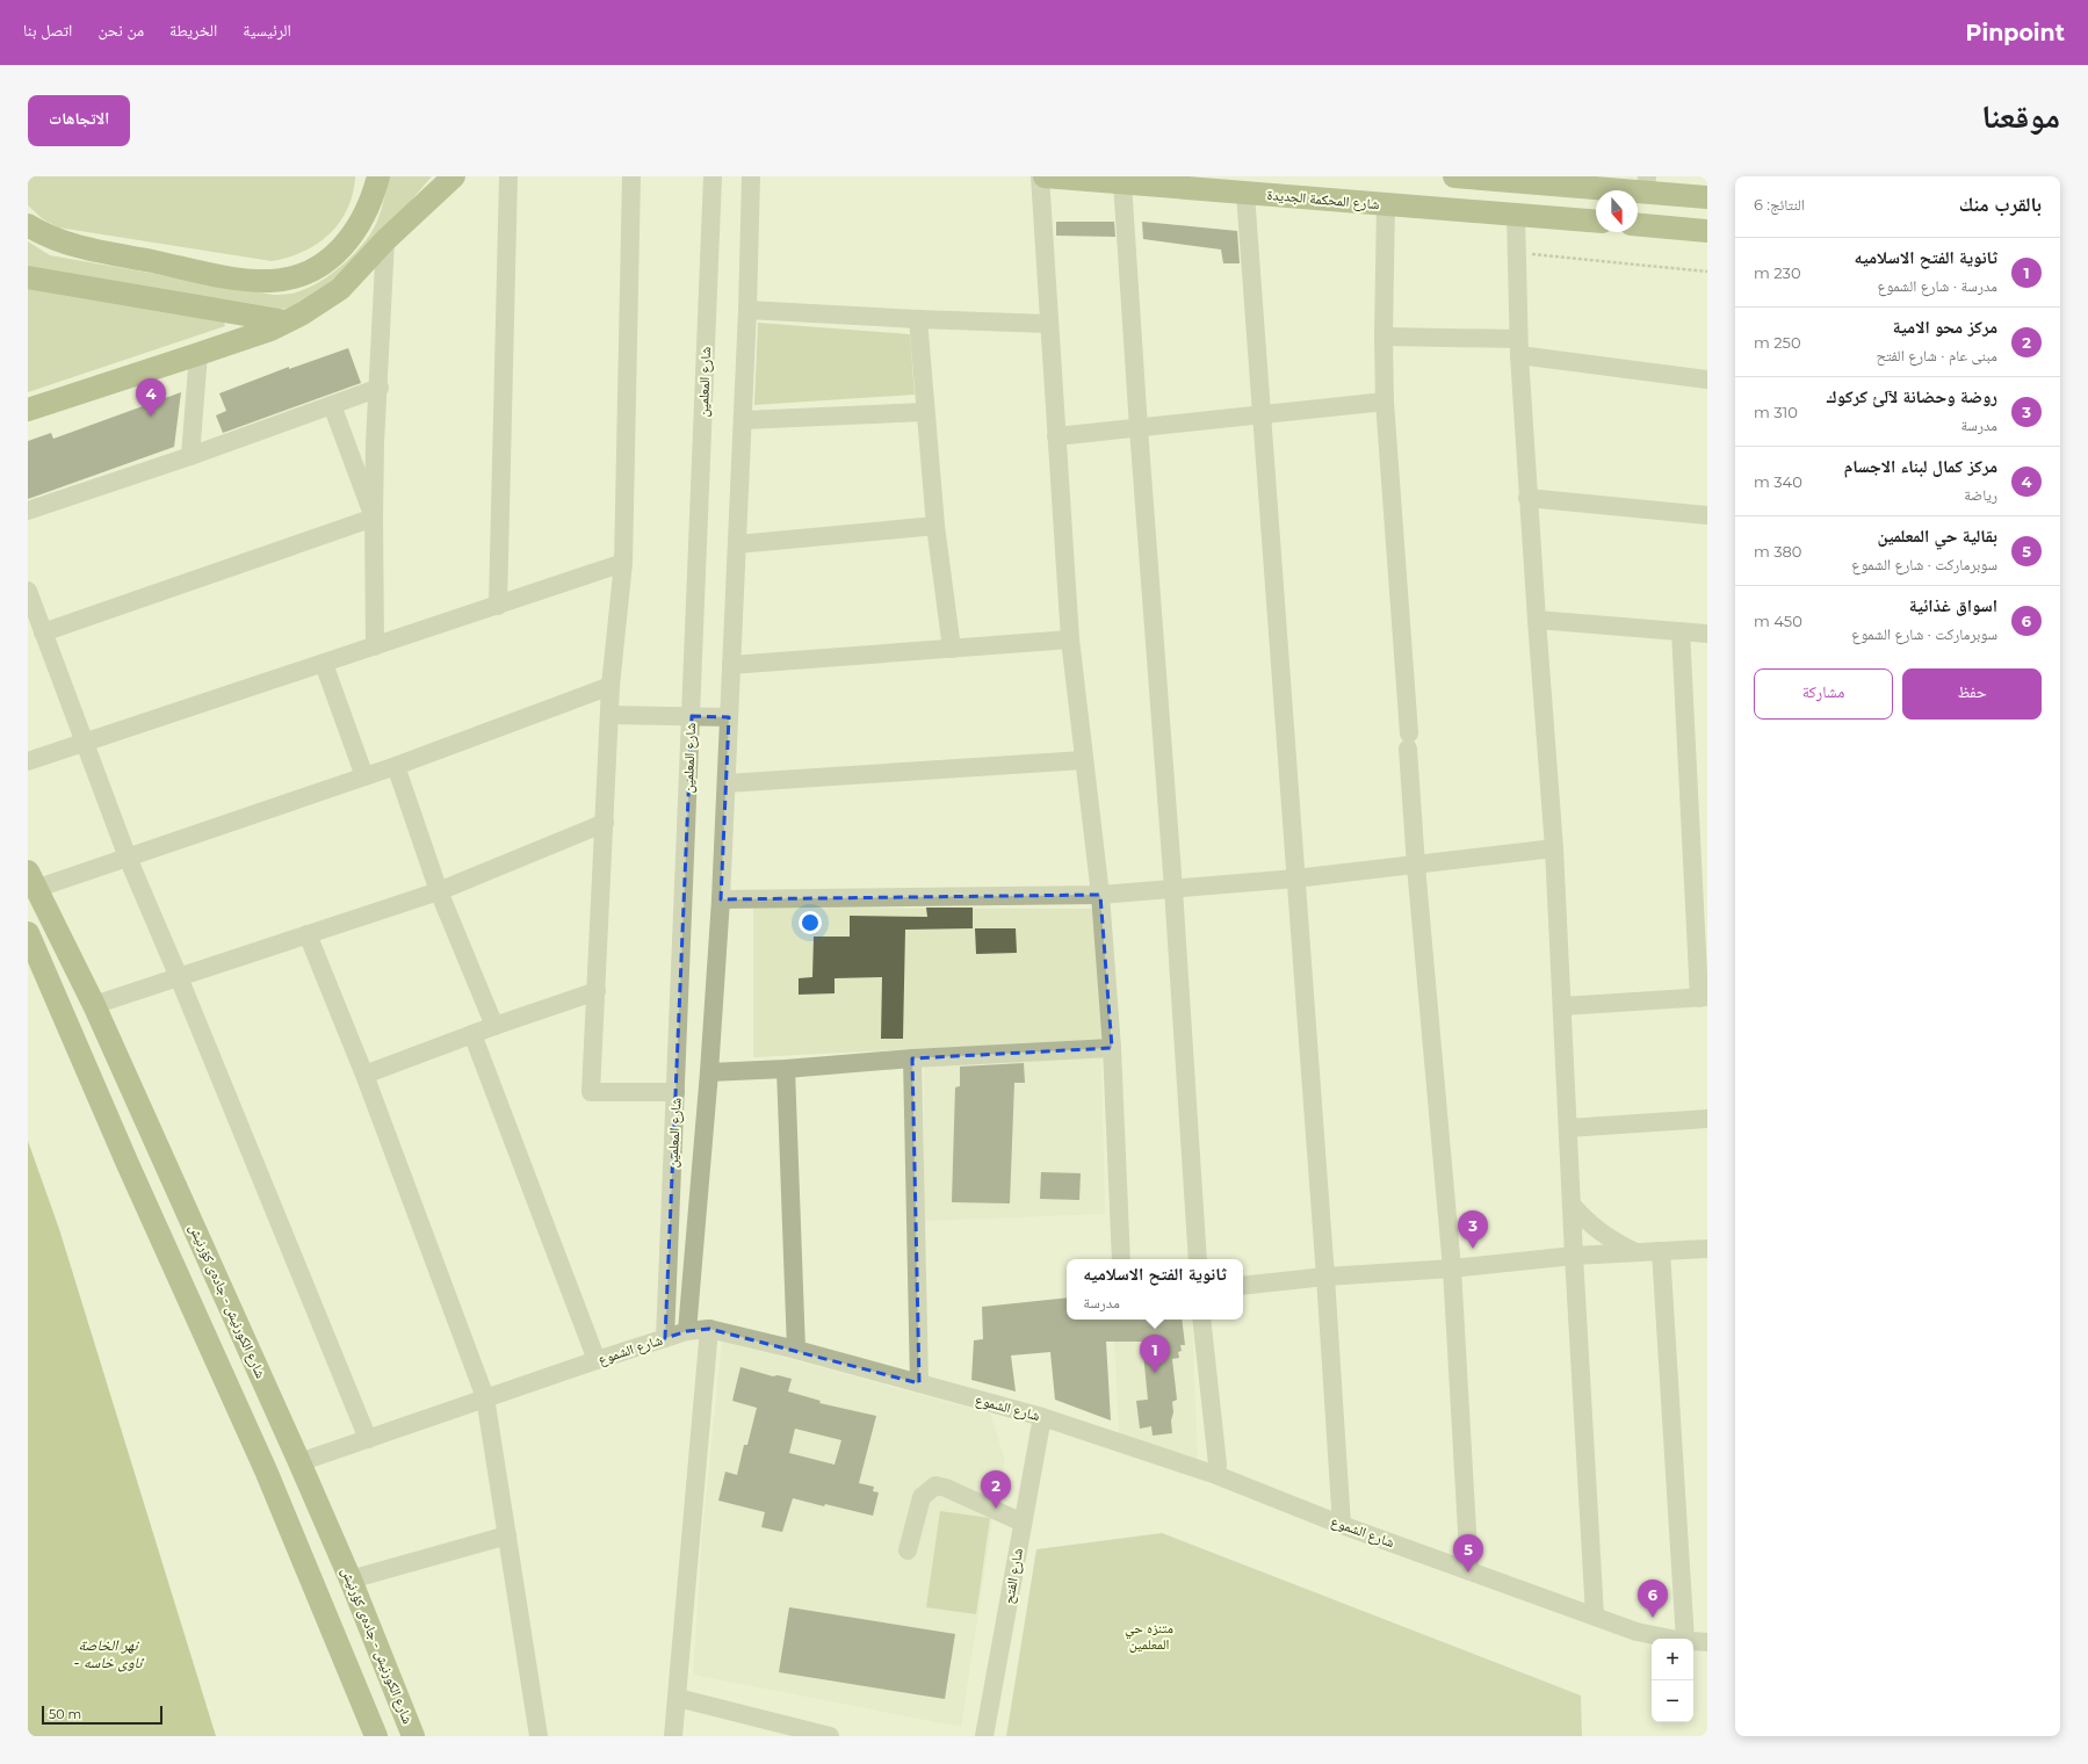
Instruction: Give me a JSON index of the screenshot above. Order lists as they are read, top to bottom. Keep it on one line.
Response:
{"streets":{"main road":["شارع المحكمة الجديدة","شارع الكورنيش - جادەی کۆرنیش"],"street":["شارع المعلمين","شارع الشموع","شارع الفتح"]},"crossings":[["شارع المعلمين","شارع الشموع"],["شارع الكورنيش - جادەی کۆرنیش","شارع الشموع"],["شارع الشموع","شارع الفتح"]],"water":["نهر الخاصة - ئاوی خاسە"],"parks":["متنزه حي المعلمين"],"scale_bar":"50 m","north":"bottom","page":{"header":"Pinpoint","nav":["الرئيسية","الخريطة","من نحن","اتصل بنا"],"title":"موقعنا","buttons":["الاتجاهات",["حفظ","مشاركة"]],"heading":["بالقرب منك","النتائج: 6"],"list":[{"mark":"1","name":"ثانوية الفتح الاسلاميه","note":"مدرسة · شارع الشموع","value":"230 m"},{"mark":"2","name":"مركز محو الامية","note":"مبنى عام · شارع الفتح","value":"250 m"},{"mark":"3","name":"روضة وحضانة لآلئ كركوك","note":"مدرسة","value":"310 m"},{"mark":"4","name":"مركز كمال لبناء الاجسام","note":"رياضة","value":"340 m"},{"mark":"5","name":"بقالية حي المعلمين","note":"سوبرماركت · شارع الشموع","value":"380 m"},{"mark":"6","name":"اسواق غذائية","note":"سوبرماركت · شارع الشموع","value":"450 m"}],"pins":["4","3","1","2","5","6"],"popup":["ثانوية الفتح الاسلاميه","مدرسة"],"map_buttons":["+","−"],"scale":"50 m"}}
